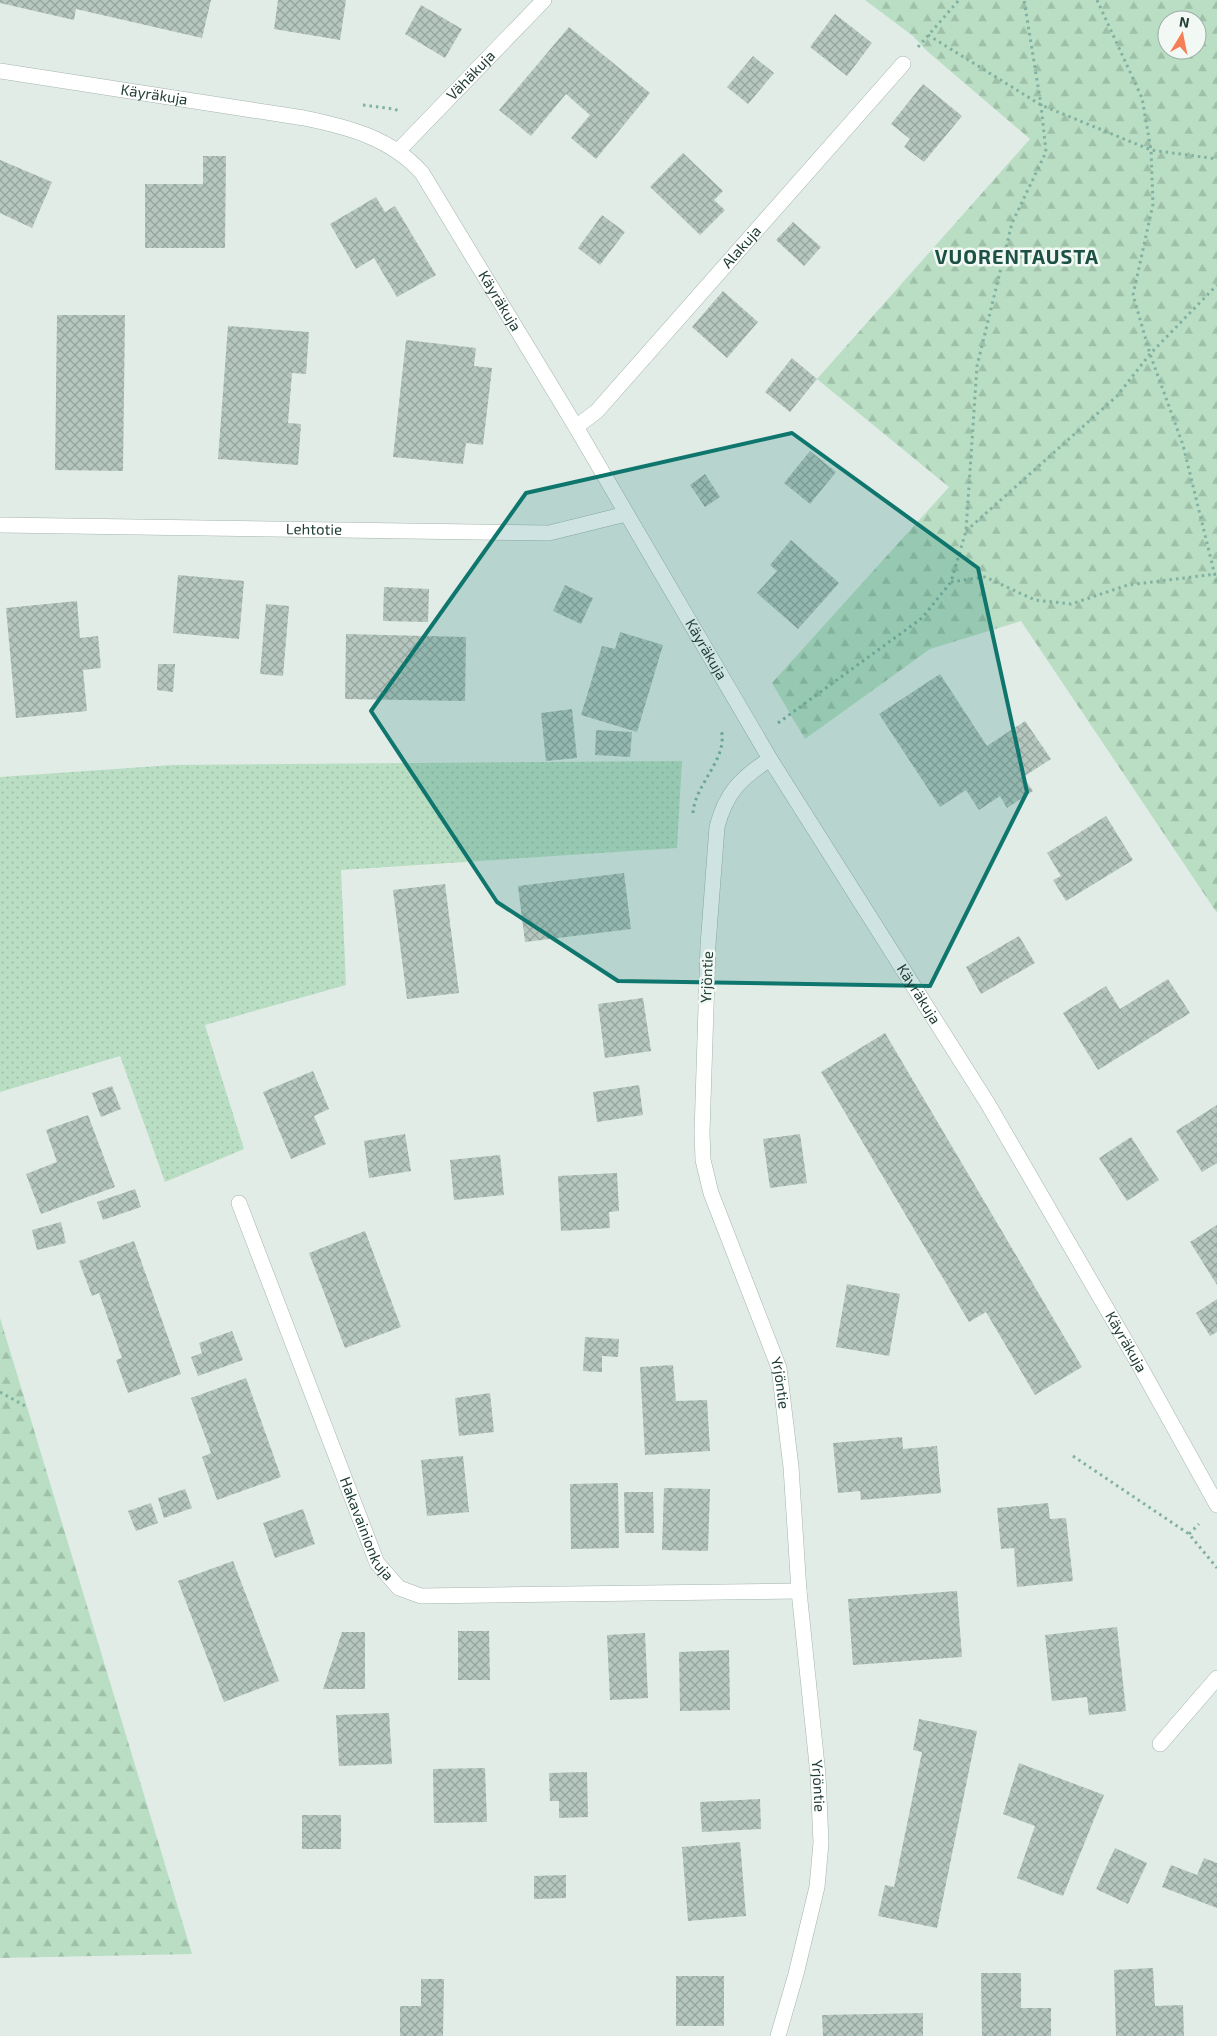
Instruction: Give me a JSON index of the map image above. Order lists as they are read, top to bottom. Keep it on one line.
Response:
{"streets":{"street":["Vähäkuja","Käyräkuja","Alakuja","Lehtotie","Yrjöntie","Hakavainionkuja"]},"crossings":[["Vähäkuja","Käyräkuja"],["Käyräkuja","Alakuja"],["Käyräkuja","Lehtotie"],["Käyräkuja","Yrjöntie"],["Yrjöntie","Hakavainionkuja"]],"districts":["VUORENTAUSTA"],"north":"top"}
